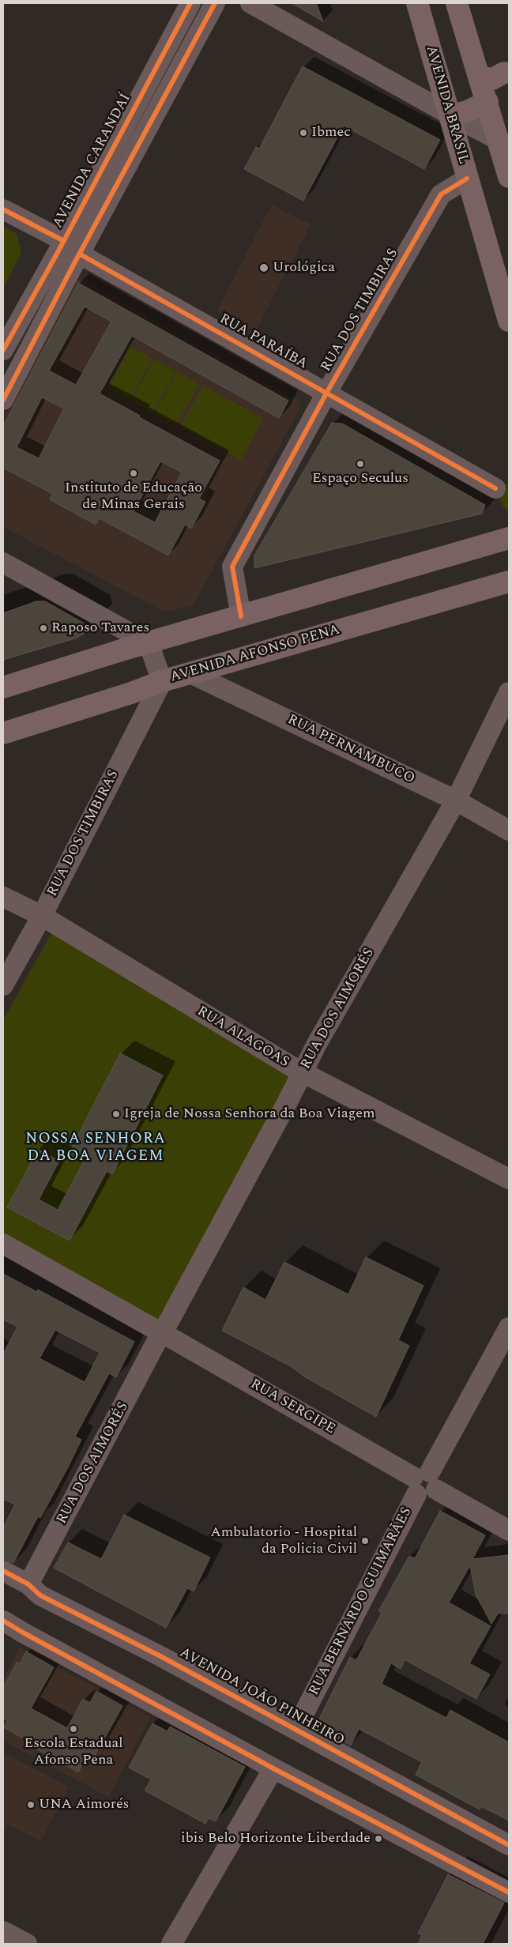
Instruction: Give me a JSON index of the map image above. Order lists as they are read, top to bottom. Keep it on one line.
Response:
{"streets":{"main road":["AVENIDA BRASIL","AVENIDA AFONSO PENA"],"street":["AVENIDA CARANDAÍ","RUA DOS TIMBIRAS","RUA PARAÍBA","RUA PERNAMBUCO","RUA DOS AIMORÉS","RUA ALAGOAS","RUA SERGIPE","RUA BERNARDO GUIMARÃES","AVENIDA JOÃO PINHEIRO"]},"crossings":[["AVENIDA BRASIL","RUA DOS TIMBIRAS"],["AVENIDA CARANDAÍ","RUA PARAÍBA"],["RUA DOS TIMBIRAS","RUA PARAÍBA"],["RUA DOS TIMBIRAS","AVENIDA AFONSO PENA"],["RUA DOS TIMBIRAS","RUA ALAGOAS"],["AVENIDA AFONSO PENA","RUA PERNAMBUCO"],["RUA PERNAMBUCO","RUA DOS AIMORÉS"],["RUA DOS AIMORÉS","RUA ALAGOAS"],["RUA DOS AIMORÉS","RUA SERGIPE"],["RUA DOS AIMORÉS","AVENIDA JOÃO PINHEIRO"],["RUA SERGIPE","RUA BERNARDO GUIMARÃES"],["RUA BERNARDO GUIMARÃES","AVENIDA JOÃO PINHEIRO"]],"districts":["NOSSA SENHORA DA BOA VIAGEM"],"places":["Ibmec","Urológica","Espaço Seculus","Instituto de Educação de Minas Gerais","Raposo Tavares","Igreja de Nossa Senhora da Boa Viagem","Ambulatorio - Hospital da Policia Civil","Escola Estadual Afonso Pena","UNA Aimorés","ibis Belo Horizonte Liberdade"]}
